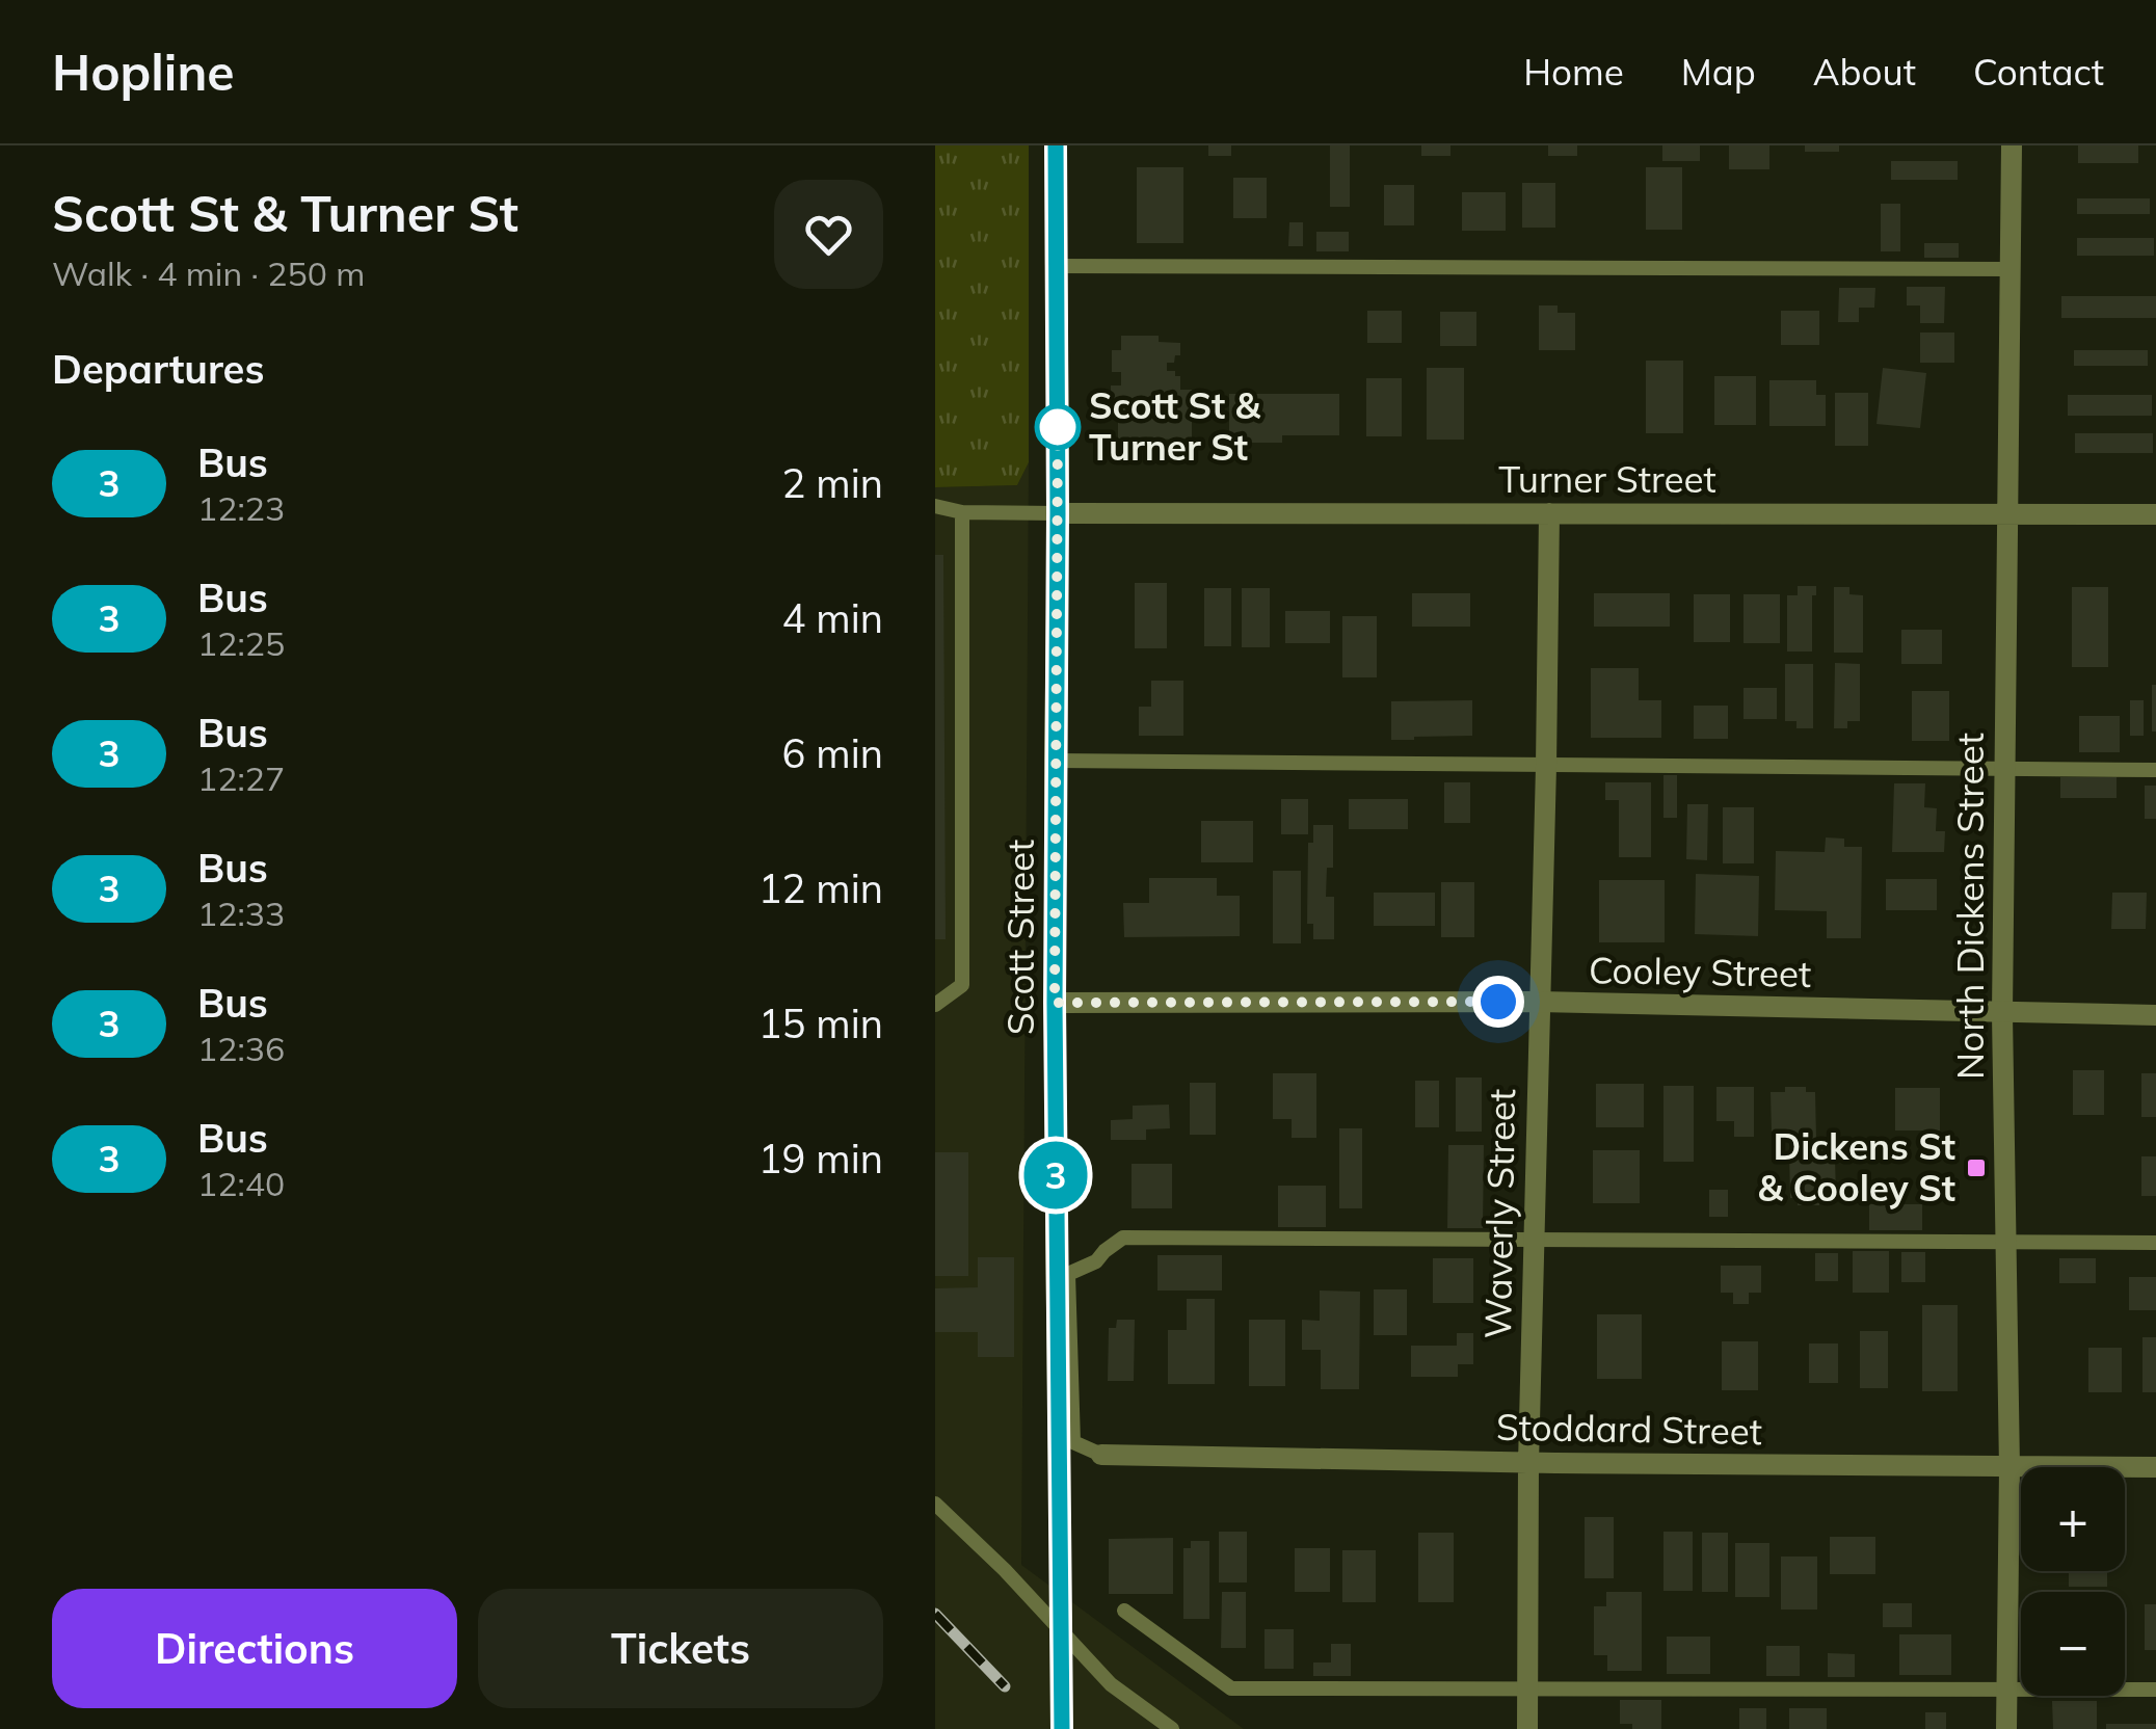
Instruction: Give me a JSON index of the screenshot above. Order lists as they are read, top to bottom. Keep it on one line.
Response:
{"streets":{"street":["Turner Street","North Dickens Street","Scott Street","Cooley Street","Waverly Street","Stoddard Street"]},"crossings":[["Turner Street","North Dickens Street"],["Turner Street","Scott Street"],["Turner Street","Waverly Street"],["North Dickens Street","Cooley Street"],["North Dickens Street","Stoddard Street"],["Scott Street","Cooley Street"],["Cooley Street","Waverly Street"],["Waverly Street","Stoddard Street"]],"places":{"other":["Scott St & Turner St"],"transit":["Dickens St & Cooley St"]},"lines":["bus line 3"],"page":{"header":"Hopline","nav":["Home","Map","About","Contact"],"heading":[["Scott St & Turner St","Walk · 4 min · 250 m"],"Departures"],"on_map":"3","list":[{"mark":"3","name":"Bus","note":"12:23","value":"2 min"},{"mark":"3","name":"Bus","note":"12:25","value":"4 min"},{"mark":"3","name":"Bus","note":"12:27","value":"6 min"},{"mark":"3","name":"Bus","note":"12:33","value":"12 min"},{"mark":"3","name":"Bus","note":"12:36","value":"15 min"},{"mark":"3","name":"Bus","note":"12:40","value":"19 min"}],"map_buttons":["+","−"],"buttons":["Directions","Tickets"]}}
